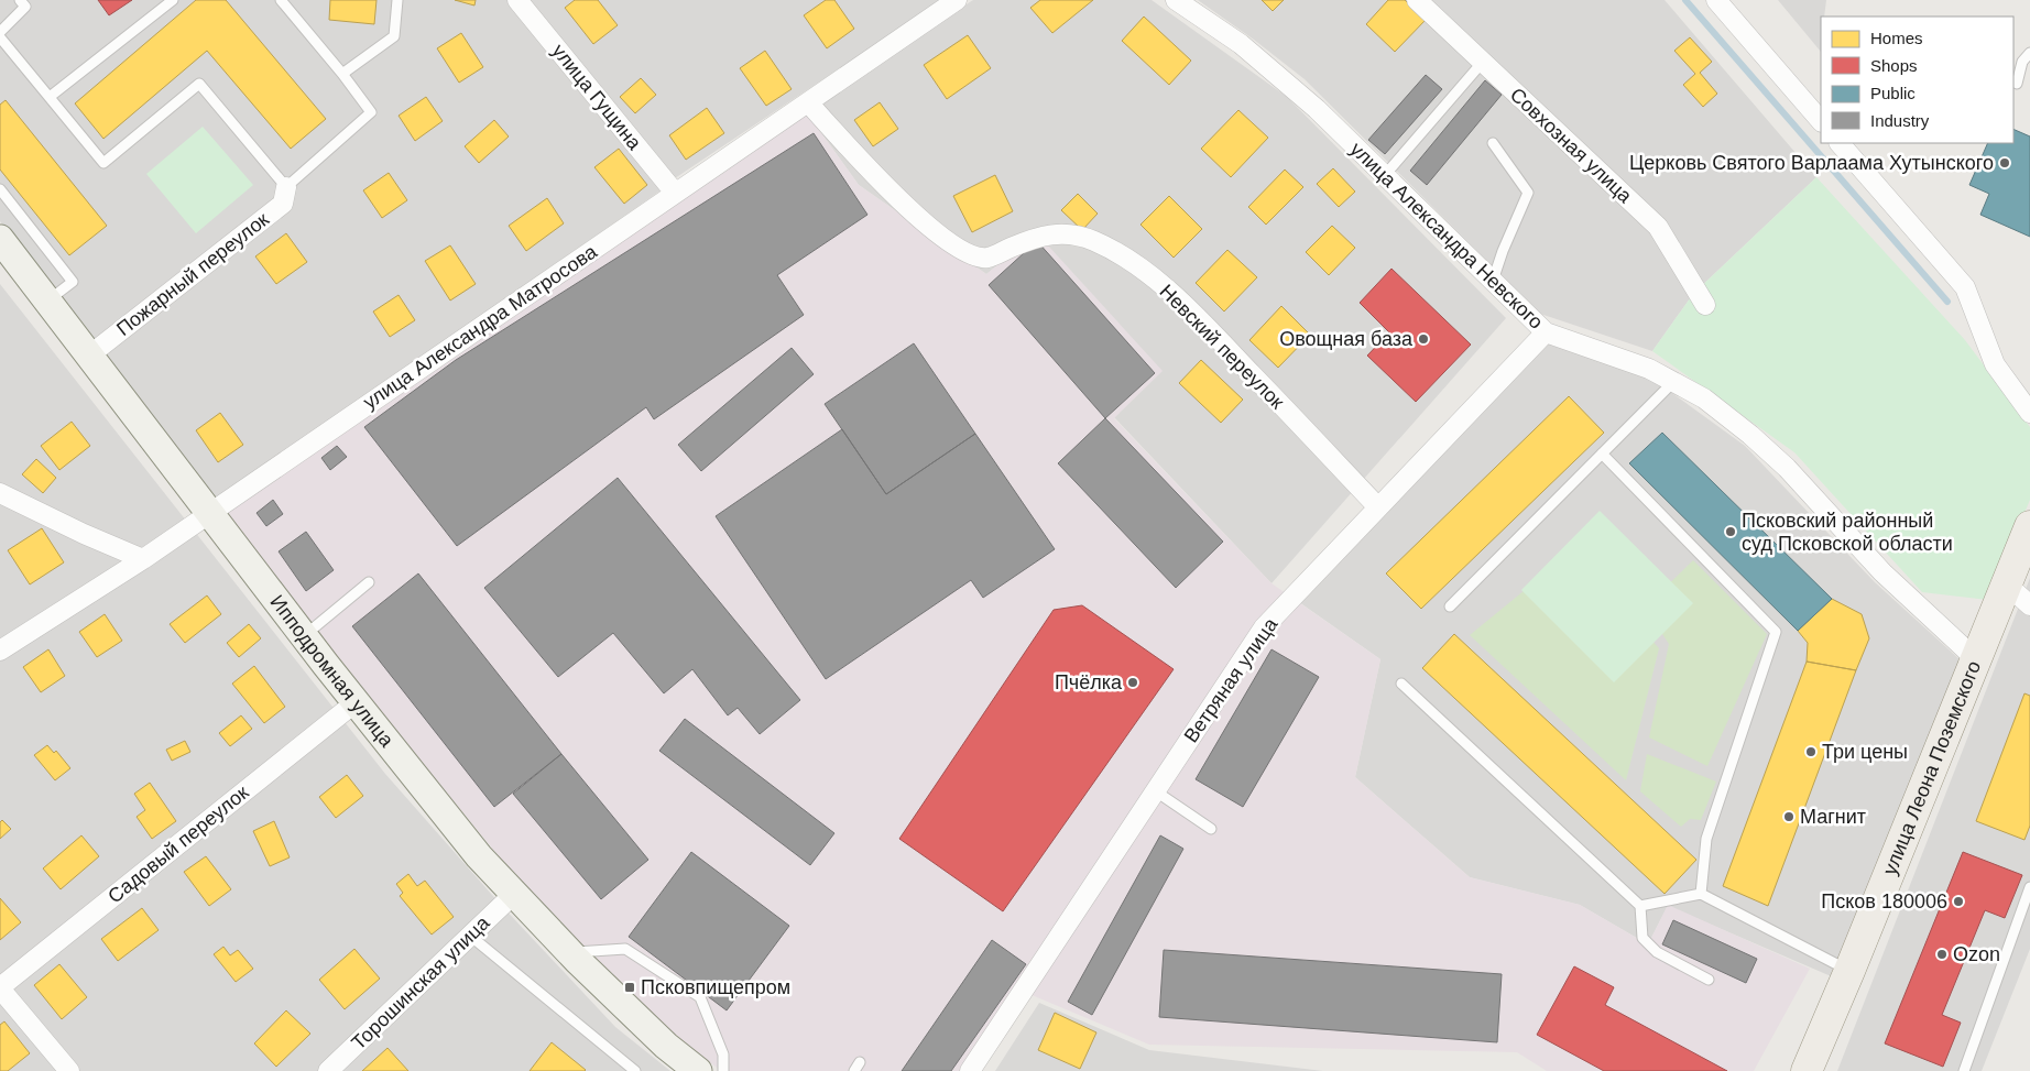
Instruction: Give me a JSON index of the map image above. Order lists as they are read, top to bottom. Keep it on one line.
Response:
{"streets":{"main road":["Ипподромная улица","улица Леона Поземского"],"street":["улица Гущина","Совхозная улица","улица Александра Невского","Пожарный переулок","улица Александра Матросова","Невский переулок","Ветряная улица","Садовый переулок","Торошинская улица"]},"crossings":[["улица Гущина","улица Александра Матросова"],["улица Александра Невского","Ветряная улица"],["улица Александра Невского","улица Леона Поземского"],["Пожарный переулок","Ипподромная улица"],["улица Александра Матросова","Невский переулок"],["улица Александра Матросова","Ипподромная улица"],["Невский переулок","Ветряная улица"],["Ипподромная улица","Садовый переулок"],["Ипподромная улица","Торошинская улица"]],"places":{"other":["Церковь Святого Варлаама Хутынского","Овощная база","Псковский районный суд Псковской области","Пчёлка","Три цены","Магнит","Псков 180006","Ozon"],"transit":["Псковпищепром"]},"legend":["Homes","Shops","Public","Industry"]}
